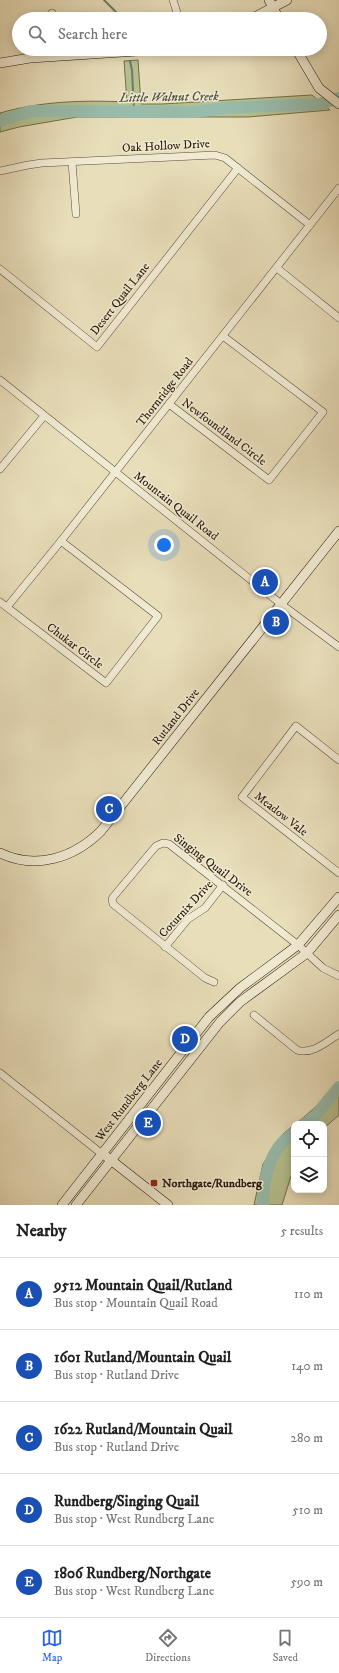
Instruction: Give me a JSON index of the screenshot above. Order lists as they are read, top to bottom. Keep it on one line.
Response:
{"streets":{"street":["Oak Hollow Drive","Desert Quail Lane","Thornridge Road","Newfoundland Circle","Mountain Quail Road","Chukar Circle","Rutland Drive","Meadow Vale","Singing Quail Drive","Coturnix Drive","West Rundberg Lane"]},"crossings":[["Oak Hollow Drive","Desert Quail Lane"],["Oak Hollow Drive","Thornridge Road"],["Thornridge Road","Newfoundland Circle"],["Thornridge Road","Mountain Quail Road"],["Thornridge Road","Chukar Circle"],["Mountain Quail Road","Rutland Drive"],["Singing Quail Drive","Coturnix Drive"],["Singing Quail Drive","West Rundberg Lane"]],"water":["Little Walnut Creek"],"places":{"transit":["Northgate/Rundberg"]},"page":{"search":"Search here","pins":["A","B","C","D","E"],"heading":["Nearby","5 results"],"list":[{"mark":"A","name":"9512 Mountain Quail/Rutland","note":"Bus stop · Mountain Quail Road","value":"110 m"},{"mark":"B","name":"1601 Rutland/Mountain Quail","note":"Bus stop · Rutland Drive","value":"140 m"},{"mark":"C","name":"1622 Rutland/Mountain Quail","note":"Bus stop · Rutland Drive","value":"280 m"},{"mark":"D","name":"Rundberg/Singing Quail","note":"Bus stop · West Rundberg Lane","value":"510 m"},{"mark":"E","name":"1806 Rundberg/Northgate","note":"Bus stop · West Rundberg Lane","value":"590 m"}],"nav":["Map","Directions","Saved"]}}
